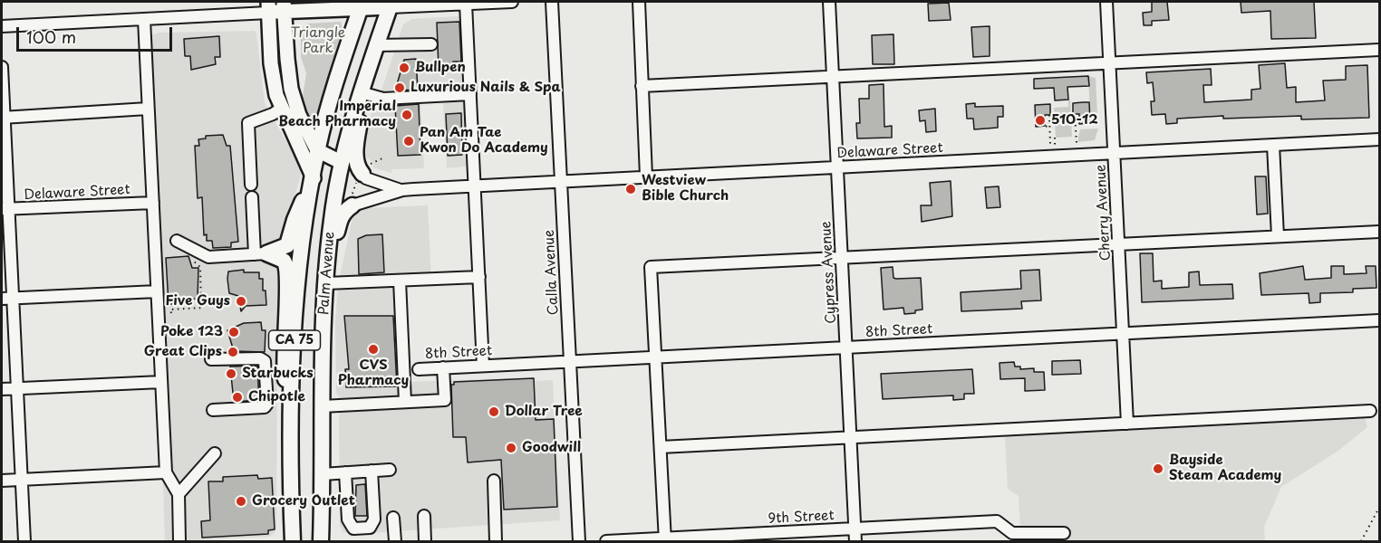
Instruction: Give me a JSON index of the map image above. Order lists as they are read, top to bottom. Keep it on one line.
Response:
{"streets":{"highway":["Palm Avenue","CA 75"],"street":["Delaware Street","Cherry Avenue","Calla Avenue","Cypress Avenue","8th Street","9th Street"]},"crossings":[["Delaware Street","Cherry Avenue"],["Delaware Street","Calla Avenue"],["Delaware Street","Cypress Avenue"],["Cherry Avenue","8th Street"],["Calla Avenue","8th Street"],["Cypress Avenue","8th Street"],["Cypress Avenue","9th Street"],["Palm Avenue","CA 75"]],"parks":["Triangle Park"],"places":["Bullpen","Luxurious Nails & Spa","Imperial Beach Pharmacy","510-12","Pan Am Tae Kwon Do Academy","Westview Bible Church","Five Guys","Poke 123","CVS Pharmacy","Great Clips","Starbucks","Chipotle","Dollar Tree","Goodwill","Bayside Steam Academy","Grocery Outlet"],"scale_bar":"100 m"}
